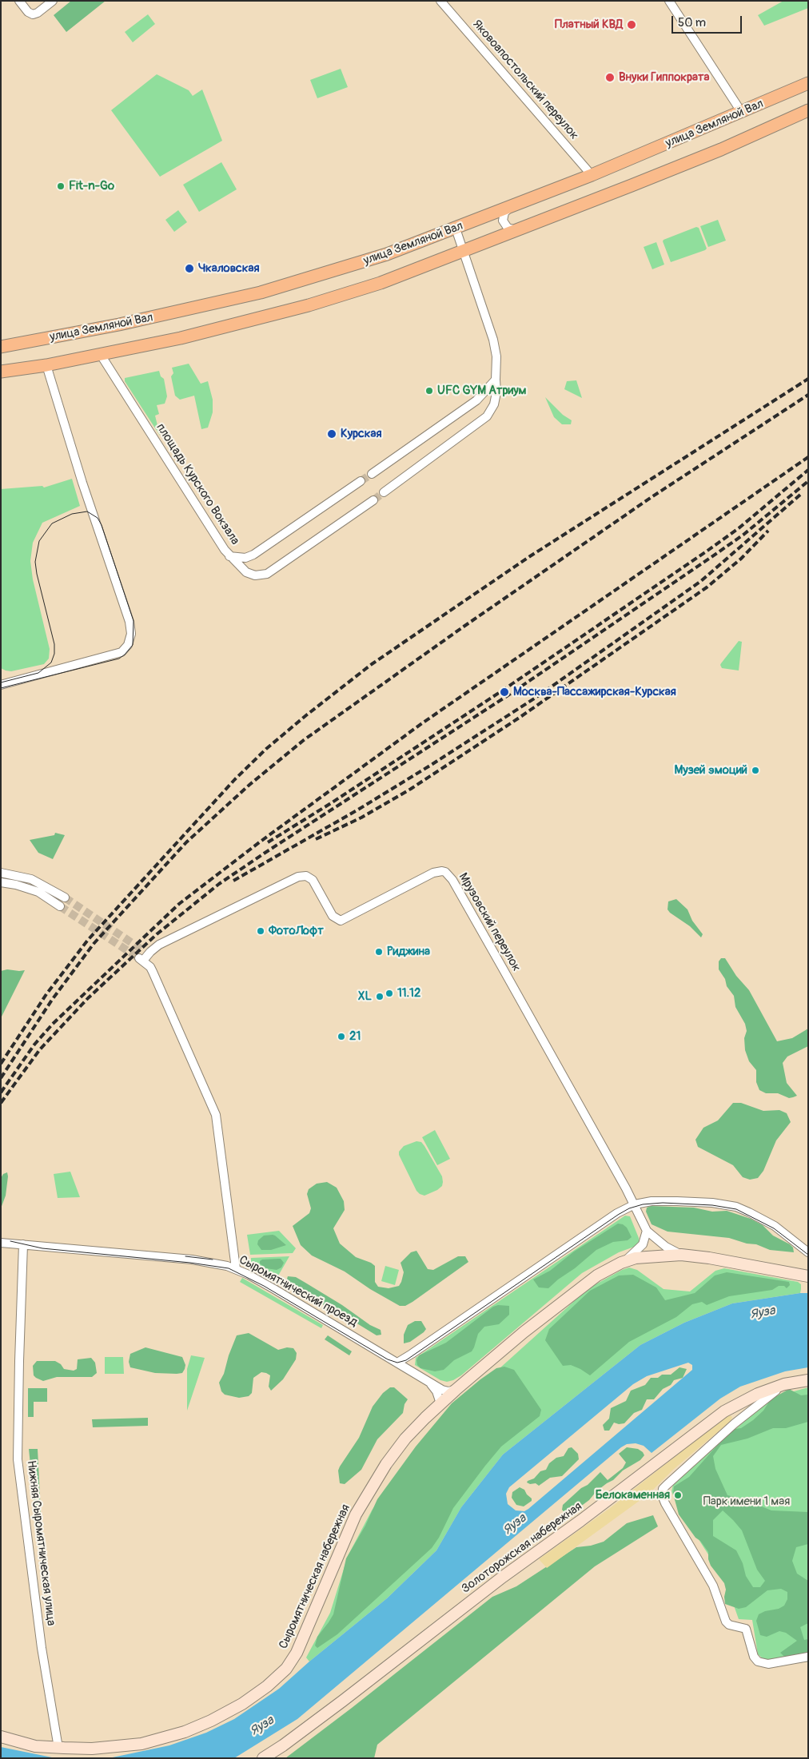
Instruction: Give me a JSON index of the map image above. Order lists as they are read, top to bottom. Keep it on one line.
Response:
{"streets":{"main road":["улица Земляной Вал","Золоторожская набережная","Сыромятническая набережная"],"street":["Яковоапостольский переулок","площадь Курского Вокзала","Мрузовский переулок","Сыромятнический проезд","Нижняя Сыромятническая улица"]},"crossings":[["Яковоапостольский переулок","улица Земляной Вал"],["улица Земляной Вал","площадь Курского Вокзала"],["Мрузовский переулок","Сыромятнический проезд"],["Мрузовский переулок","Сыромятническая набережная"],["Сыромятнический проезд","Нижняя Сыромятническая улица"],["Сыромятнический проезд","Сыромятническая набережная"],["Нижняя Сыромятническая улица","Сыромятническая набережная"]],"water":["Яуза"],"parks":["Парк имени 1 мая"],"places":["Платный КВД","Внуки Гиппократа","Fit-n-Go","Чкаловская","UFC GYM Атриум","Курская","Москва-Пассажирская-Курская","Музей эмоций","ФотоЛофт","Риджина","11.12","XL","21","Белокаменная"],"scale_bar":"50 m"}
